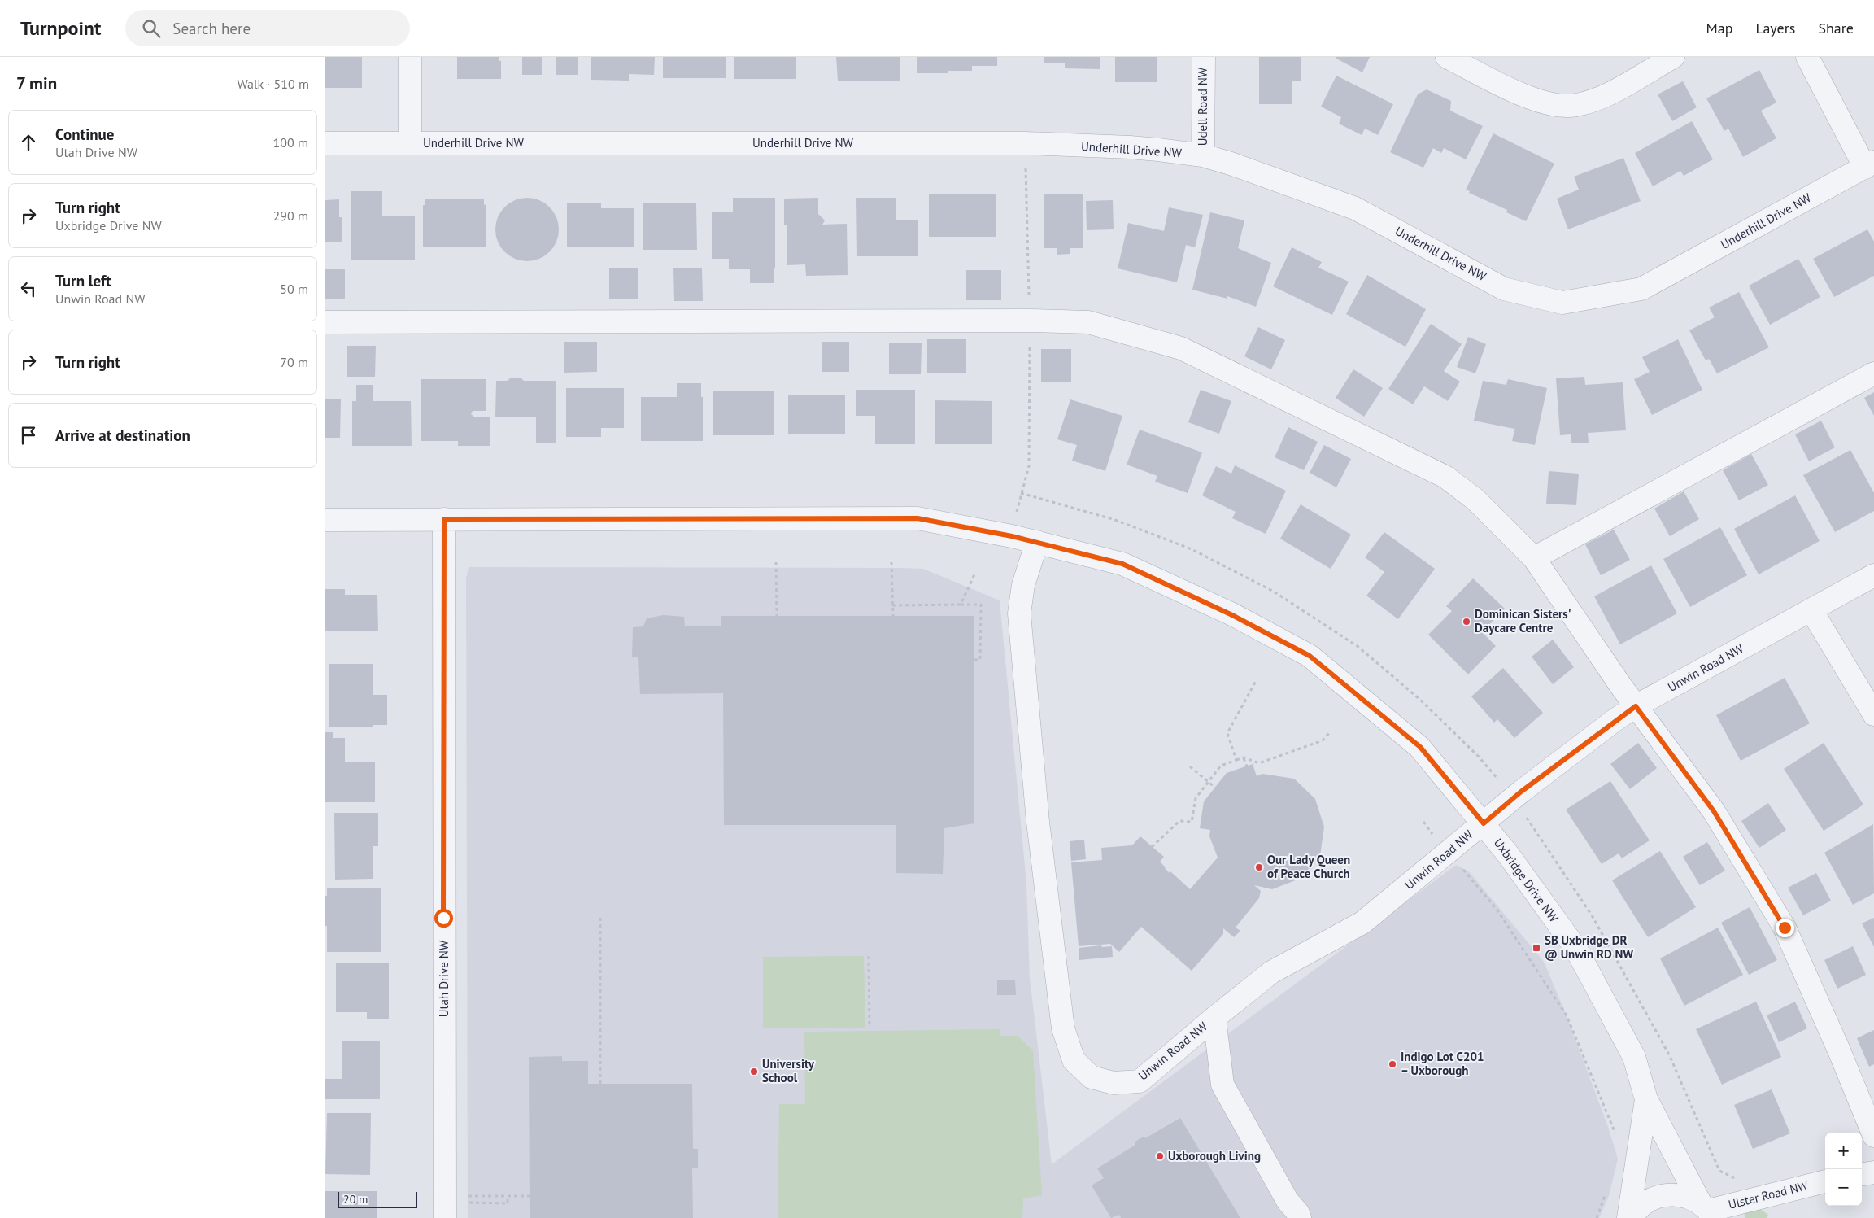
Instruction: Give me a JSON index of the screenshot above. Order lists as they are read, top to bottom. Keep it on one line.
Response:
{"streets":{"street":["Udell Road NW","Underhill Drive NW","Unwin Road NW","Uxbridge Drive NW","Utah Drive NW","Ulster Road NW"]},"crossings":[["Udell Road NW","Underhill Drive NW"],["Unwin Road NW","Uxbridge Drive NW"],["Uxbridge Drive NW","Utah Drive NW"],["Uxbridge Drive NW","Ulster Road NW"]],"places":{"other":["Dominican Sisters' Daycare Centre","Our Lady Queen of Peace Church","Indigo Lot C201 – Uxborough","University School","Uxborough Living"],"transit":["SB Uxbridge DR @ Unwin RD NW"]},"scale_bar":"20 m","page":{"header":"Turnpoint","search":"Search here","nav":["Map","Layers","Share"],"heading":["7 min","Walk · 510 m"],"list":[["Continue","Utah Drive NW","100 m"],["Turn right","Uxbridge Drive NW","290 m"],["Turn left","Unwin Road NW","50 m"],["Turn right","70 m"],"Arrive at destination"],"map_buttons":["+","−"],"scale":"20 m"}}
